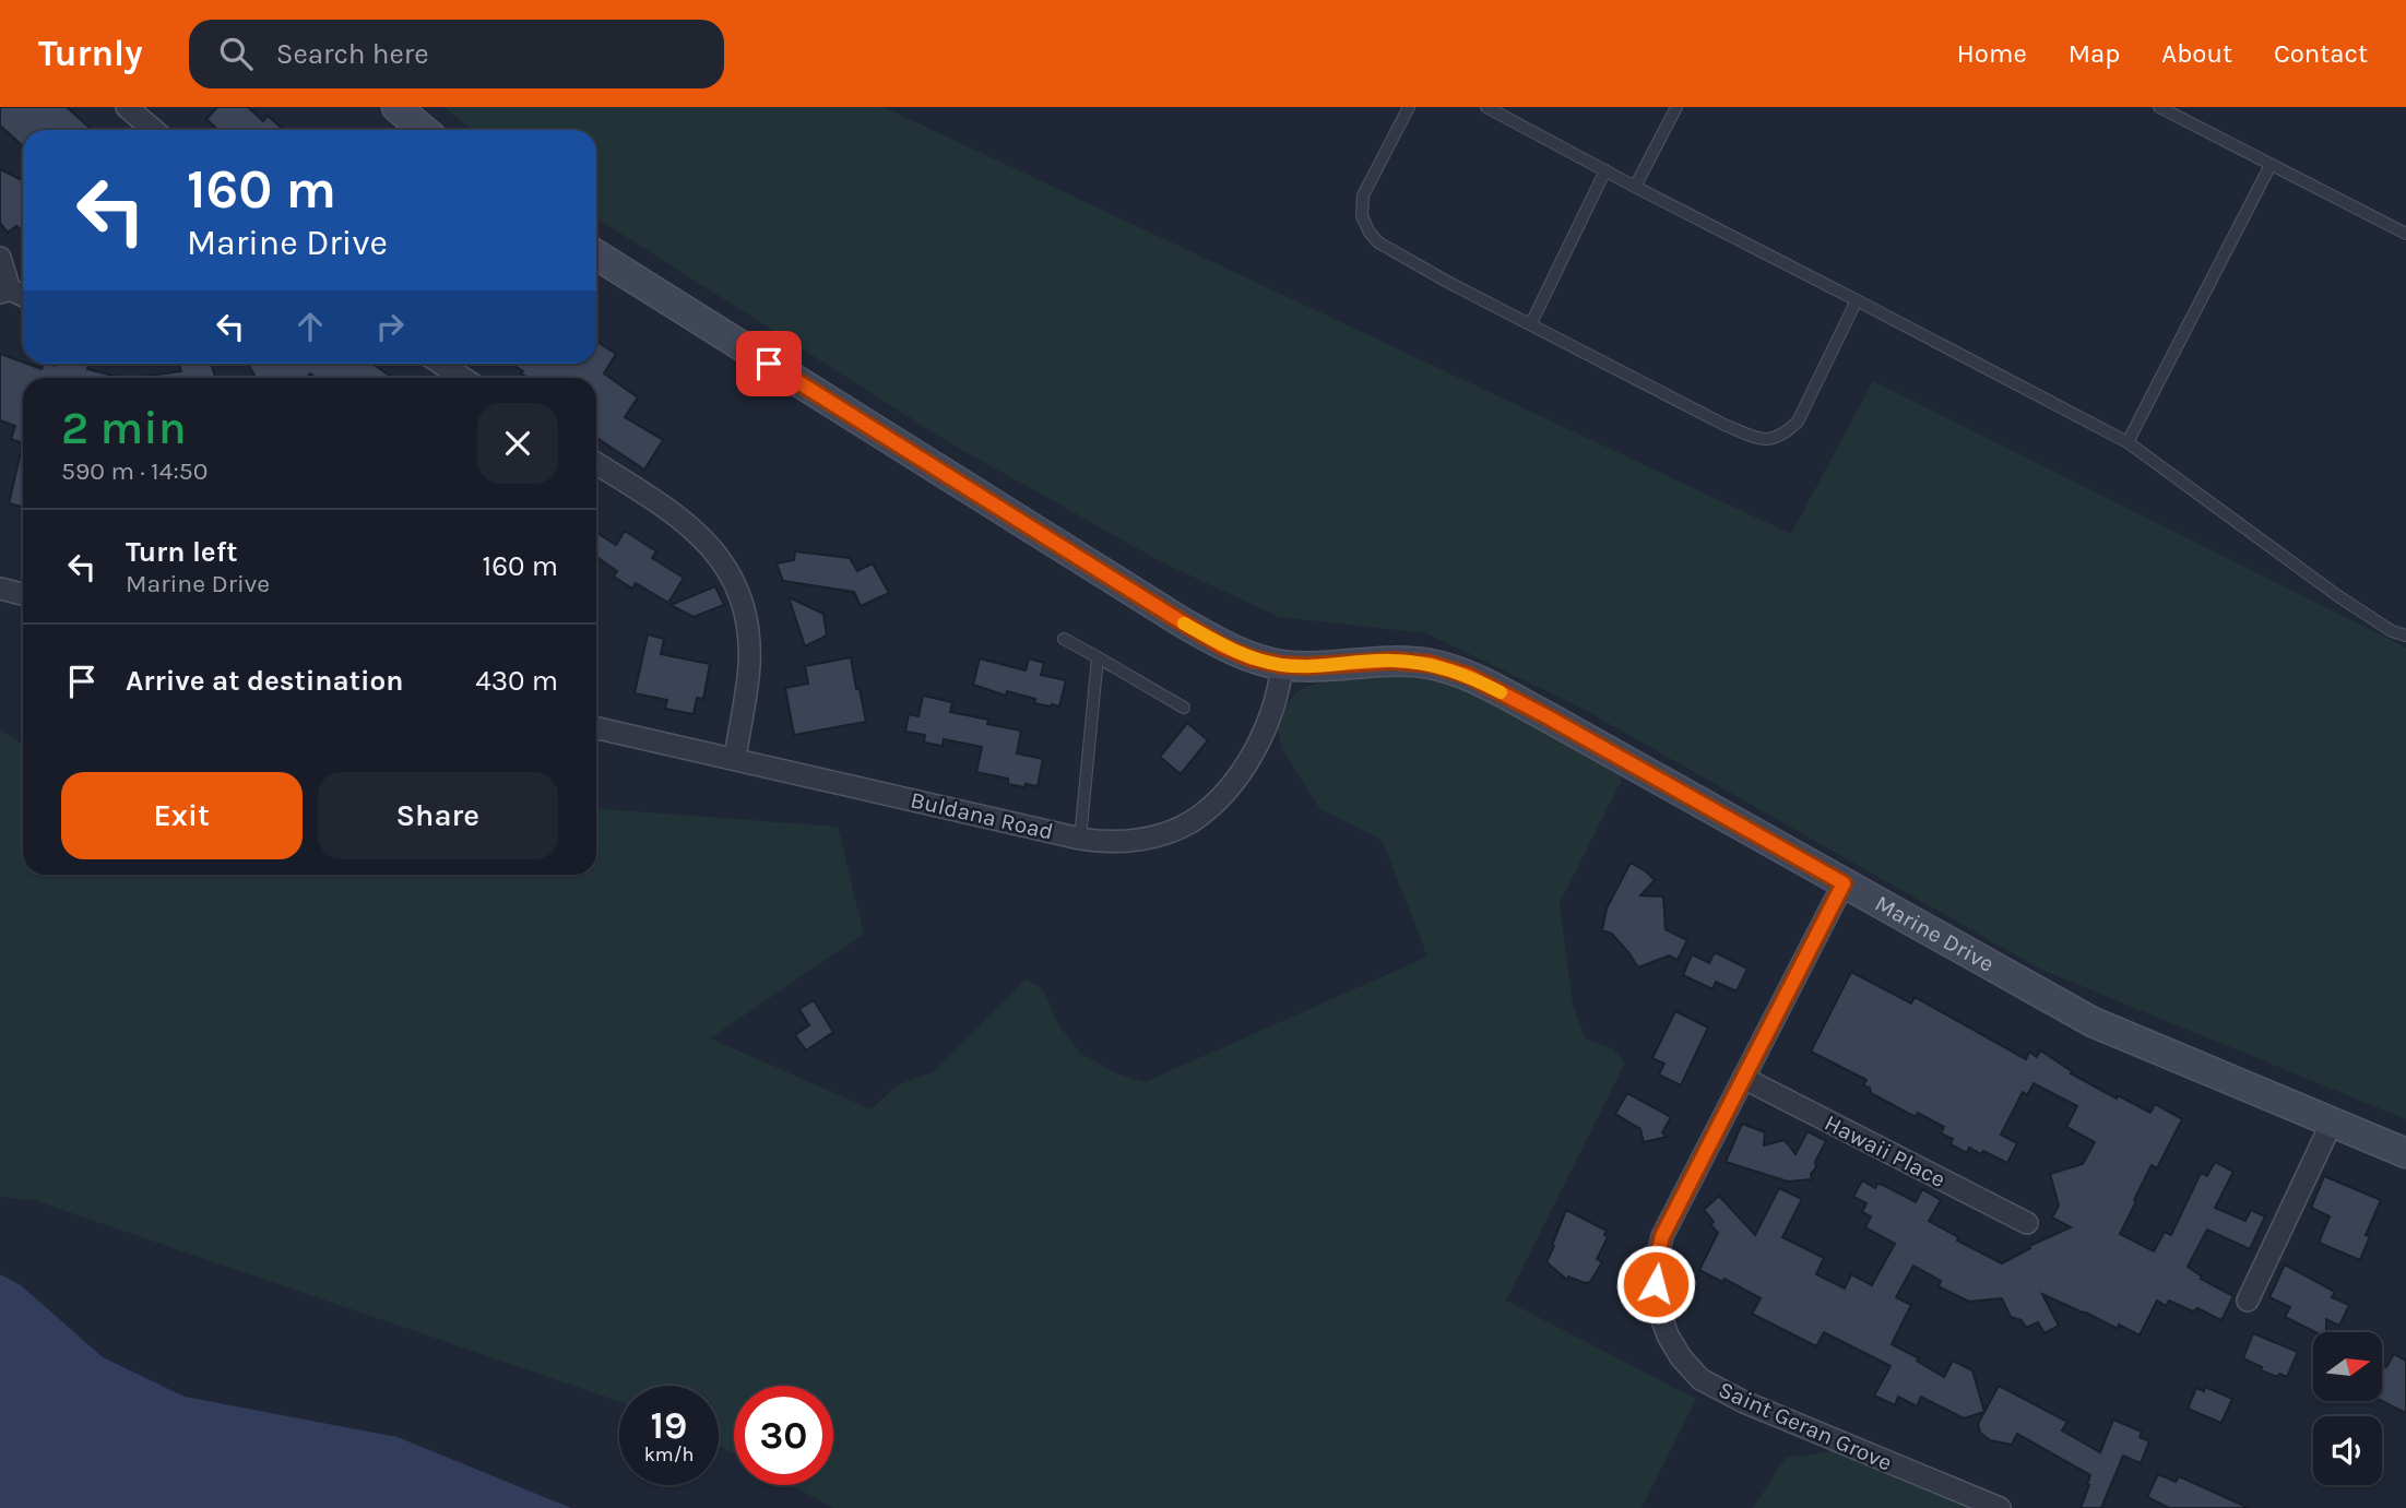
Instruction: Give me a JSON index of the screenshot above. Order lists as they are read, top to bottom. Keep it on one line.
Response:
{"streets":{"street":["Buldana Road","Marine Drive","Hawaii Place","Saint Geran Grove"]},"crossings":[["Buldana Road","Marine Drive"],["Marine Drive","Saint Geran Grove"],["Hawaii Place","Saint Geran Grove"]],"north":"right","page":{"header":"Turnly","search":"Search here","nav":["Home","Map","About","Contact"],"turn":["160 m","Marine Drive"],"heading":["2 min","590 m · 14:50"],"list":[{"name":"Turn left","note":"Marine Drive","value":"160 m"},{"name":"Arrive at destination","value":"430 m"}],"buttons":["Exit","Share"],"speed":"19 km/h","limit":"30"}}
